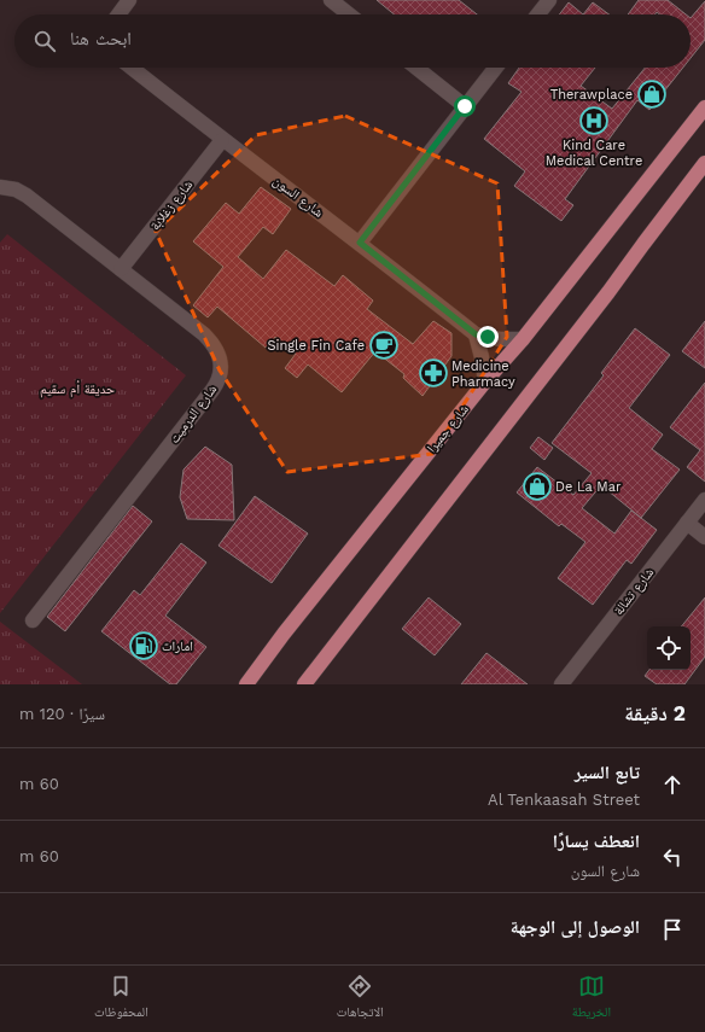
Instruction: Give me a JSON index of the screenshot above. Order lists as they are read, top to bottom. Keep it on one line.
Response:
{"streets":{"main road":["شارع جميرا"],"street":["شارع السون","شارع زغلابة","شارع الدرميت","شارع تشالة"]},"crossings":[["شارع السون","شارع زغلابة"],["شارع السون","شارع جميرا"],["شارع زغلابة","شارع الدرميت"]],"parks":["حديقة أم سقيم"],"places":{"shop":["Therawplace","De La Mar"],"hospital":["Kind Care Medical Centre"],"cafe":["Single Fin Cafe"],"pharmacy":["Medicine Pharmacy"],"fuel station":["امارات"]},"page":{"search":"ابحث هنا","heading":["2 دقيقة","سيرًا · 120 m"],"list":[["تابع السير","Al Tenkaasah Street","60 m"],["انعطف يسارًا","شارع السون","60 m"],"الوصول إلى الوجهة"],"nav":["الخريطة","الاتجاهات","المحفوظات"]}}
